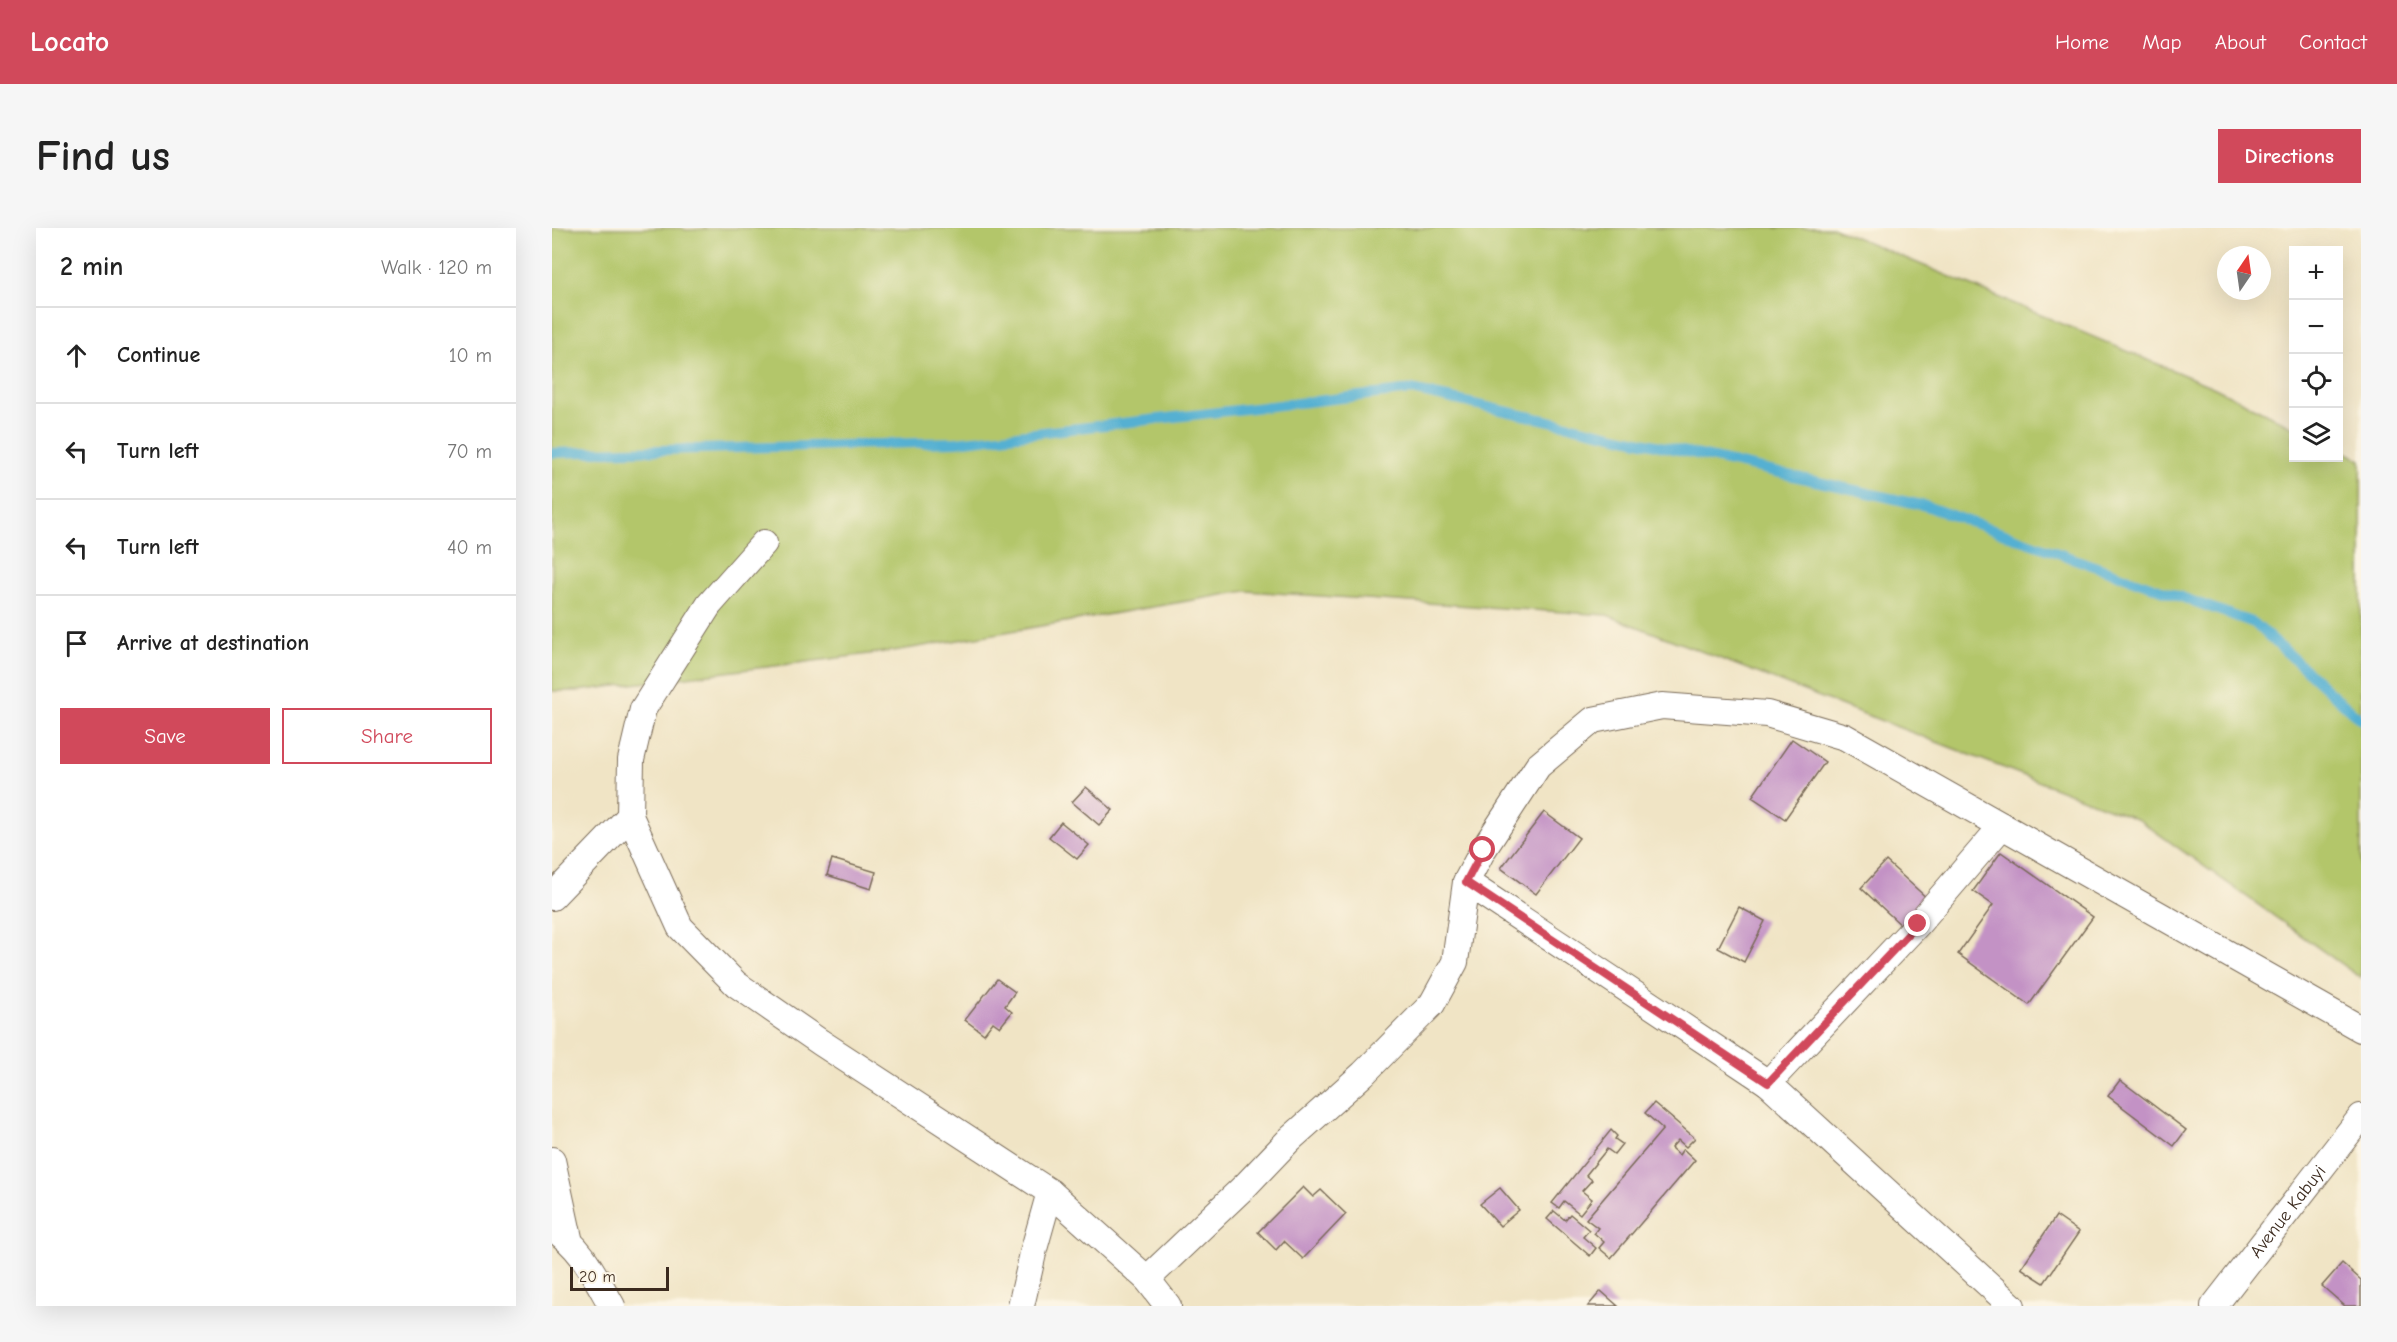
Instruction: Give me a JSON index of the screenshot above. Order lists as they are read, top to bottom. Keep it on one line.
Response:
{"streets":{"street":["Avenue Kabuyi"]},"scale_bar":"20 m","north":"top","page":{"header":"Locato","nav":["Home","Map","About","Contact"],"buttons":["Directions",["Save","Share"]],"title":"Find us","heading":["2 min","Walk · 120 m"],"map_buttons":["+","−"],"list":[["Continue","10 m"],["Turn left","70 m"],["Turn left","40 m"],"Arrive at destination"],"scale":"20 m"}}
